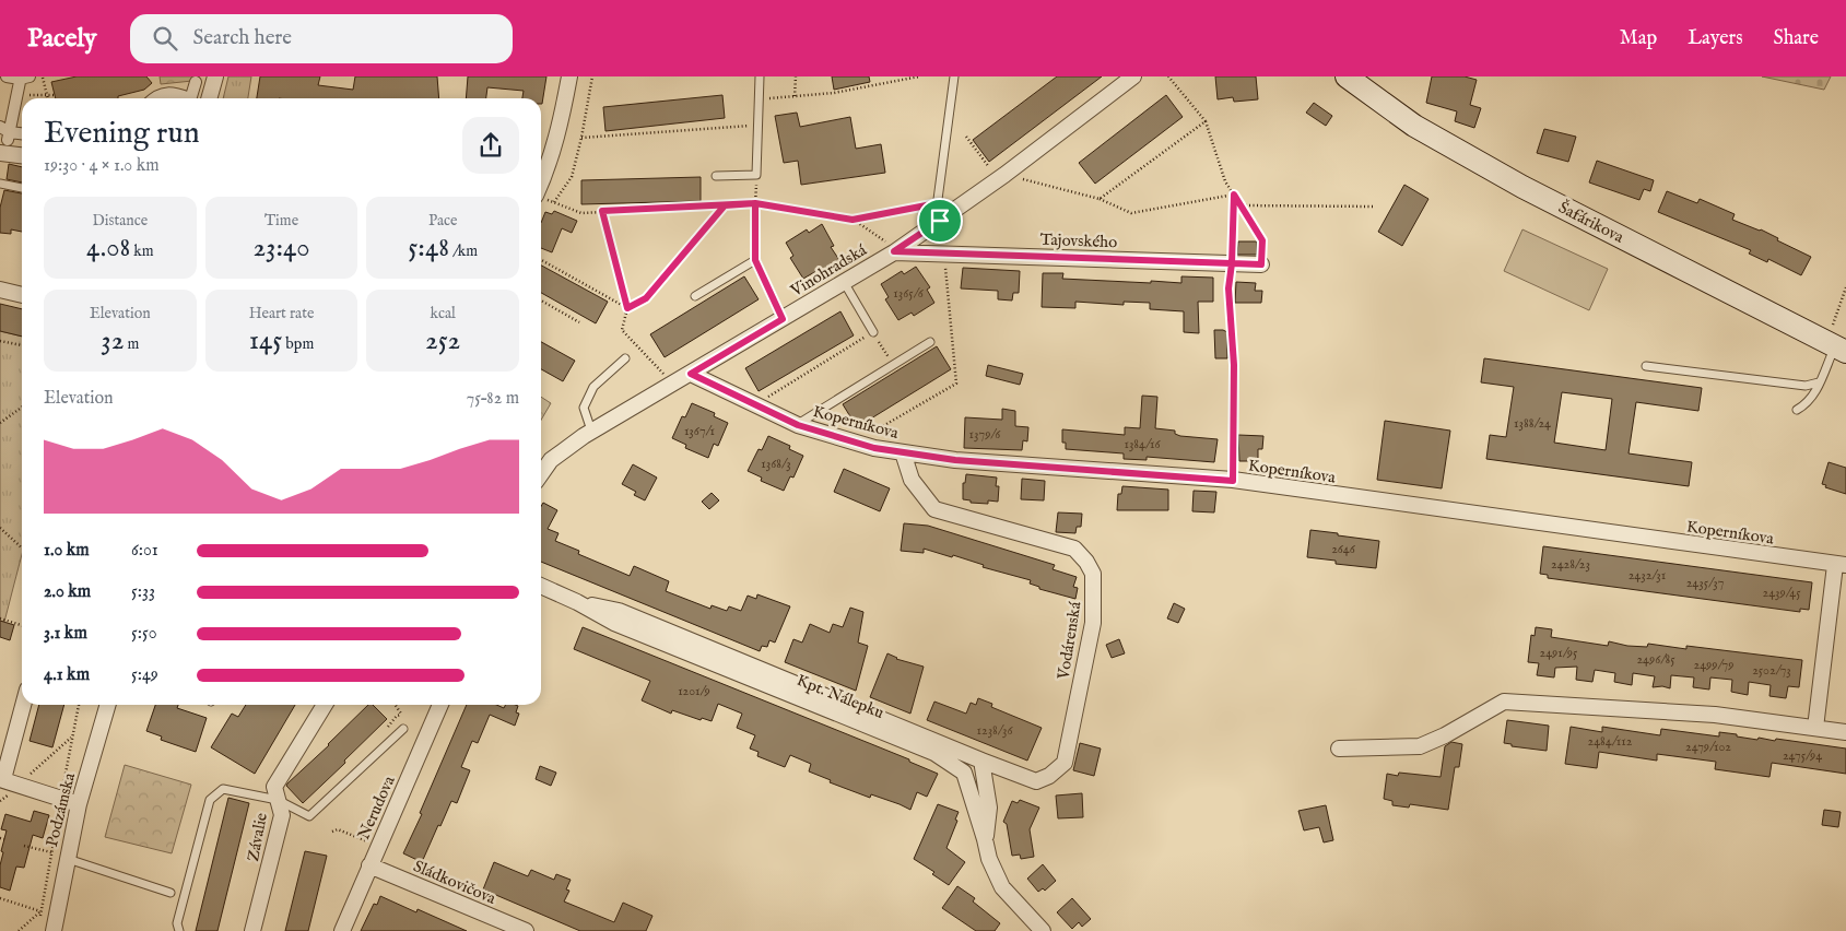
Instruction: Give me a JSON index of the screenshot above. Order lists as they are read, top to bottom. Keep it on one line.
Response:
{"streets":{"main road":["Šafárikova"],"street":["Tajovského","Vinohradská","Koperníkova","Vodárenská","Kpt. Nálepku","Nerudova","Podzámska","Závalie","Sládkovičova"]},"crossings":[["Tajovského","Vinohradská"],["Vinohradská","Koperníkova"],["Koperníkova","Vodárenská"],["Nerudova","Sládkovičova"]],"house_numbers":["1365/6","1388/24","1367/1","1379/6","1384/16","1368/3","2646","2428/23","2432/31","2435/37","2439/45","2491/95","2496/85","2499/79","2502/73","1201/9","1238/36","2484/112","2479/102","2475/94"],"page":{"header":"Pacely","search":"Search here","nav":["Map","Layers","Share"],"heading":["Evening run","19:30 · 4 × 1.0 km"],"stats":[["Distance","4.08 km"],["Time","23:40"],["Pace","5:48 /km"],["Elevation","32 m"],["Heart rate","145 bpm"],["kcal","252"]],"chart":["Elevation","75–82 m"],"list":[{"name":"1.0 km","note":"6:01"},{"name":"2.0 km","note":"5:33"},{"name":"3.1 km","note":"5:50"},{"name":"4.1 km","note":"5:49"}]}}
